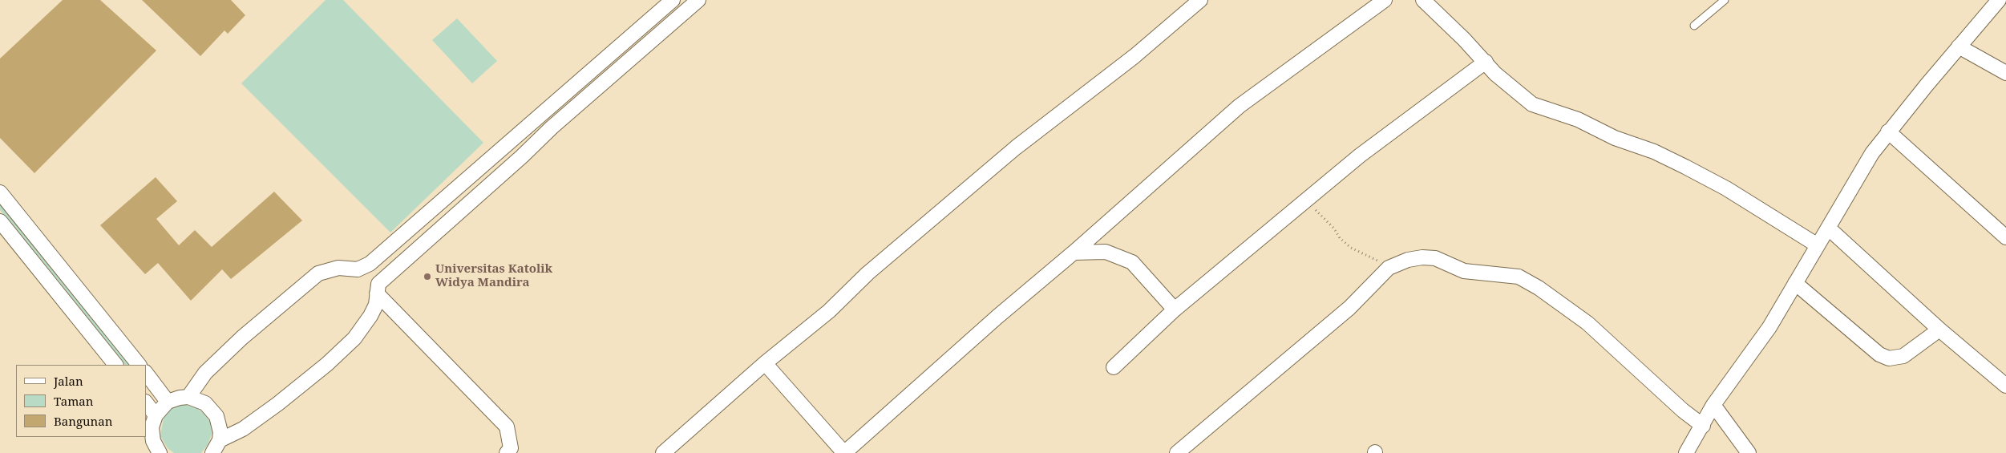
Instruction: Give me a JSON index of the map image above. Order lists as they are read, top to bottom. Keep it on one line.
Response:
{"places":["Universitas Katolik Widya Mandira"],"legend":["Jalan","Taman","Bangunan"]}
